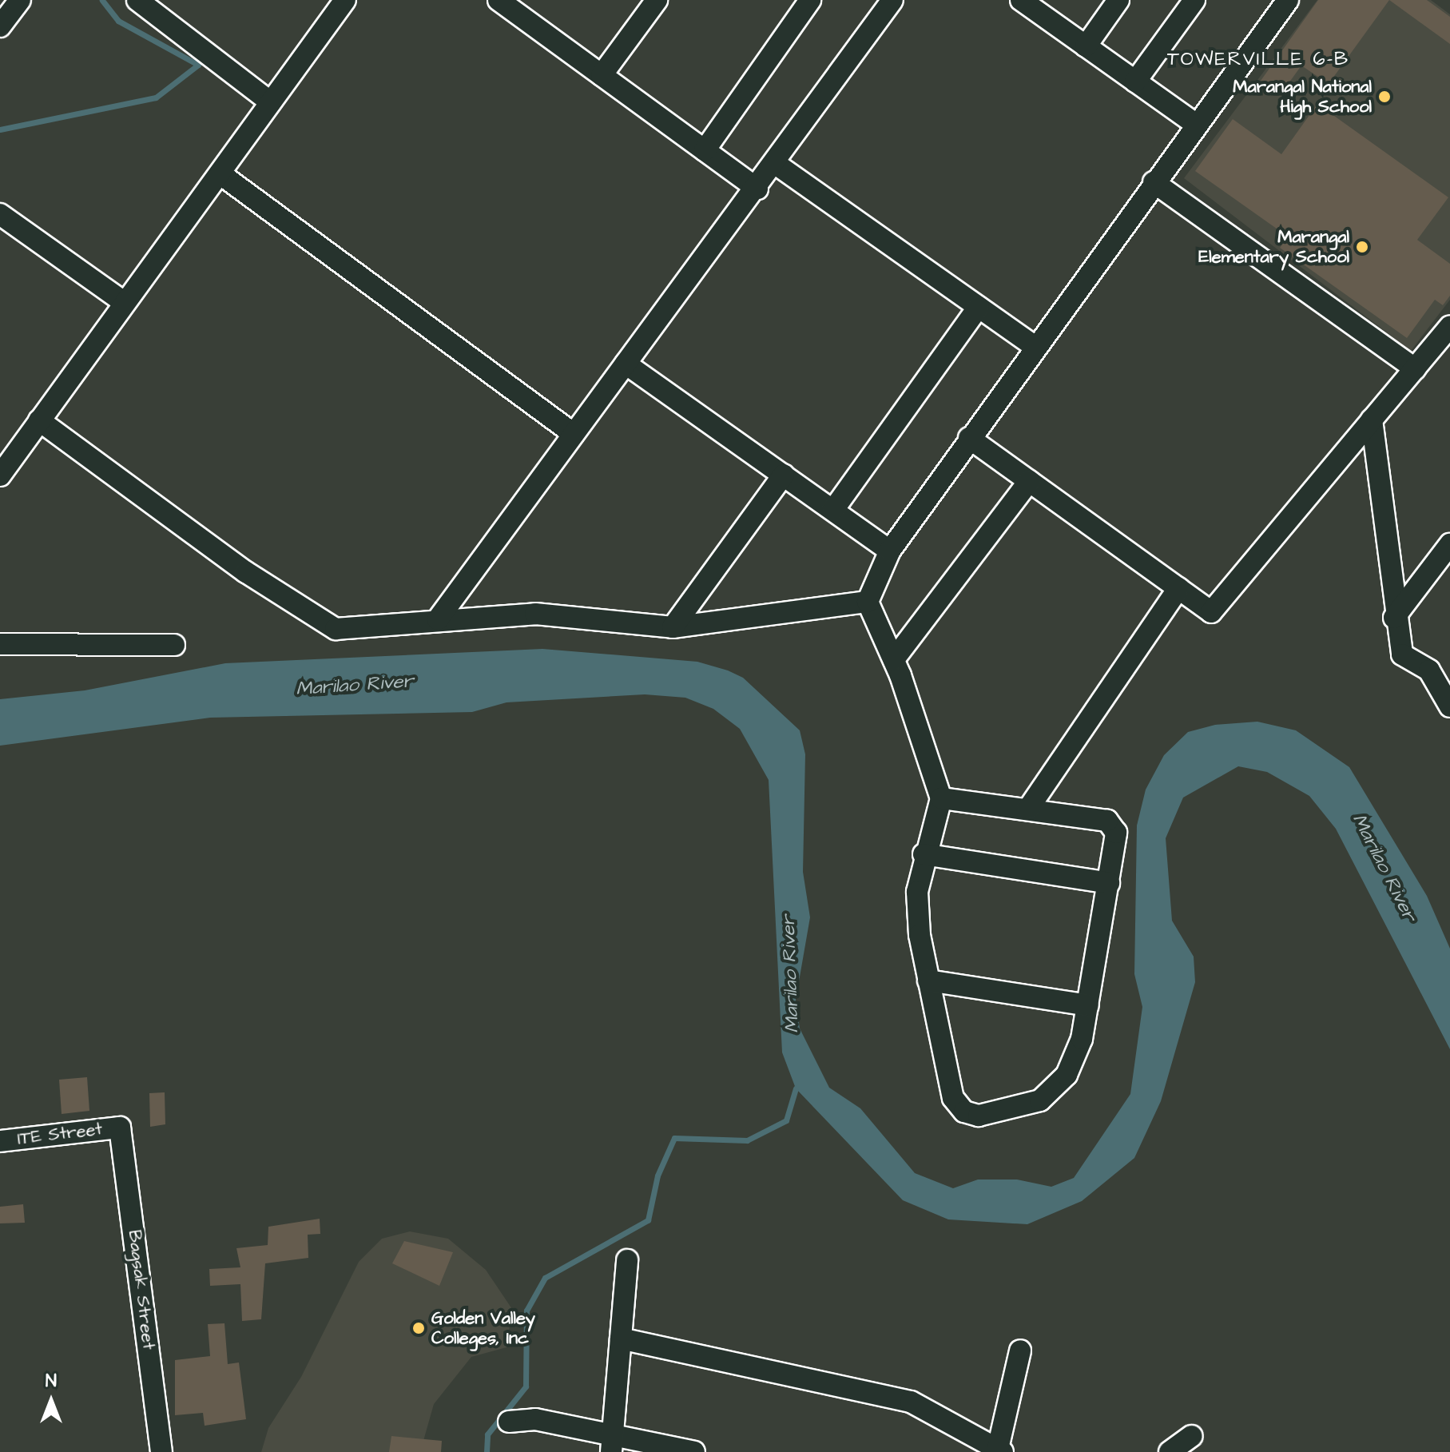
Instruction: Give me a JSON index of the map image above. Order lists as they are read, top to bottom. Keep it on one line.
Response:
{"streets":{"street":["ITE Street","Bagsak Street"]},"crossings":[["ITE Street","Bagsak Street"]],"districts":["TOWERVILLE 6-B"],"water":["Marilao River"],"places":["Marangal National High School","Marangal Elementary School","Golden Valley Colleges, Inc"],"north":"top"}
